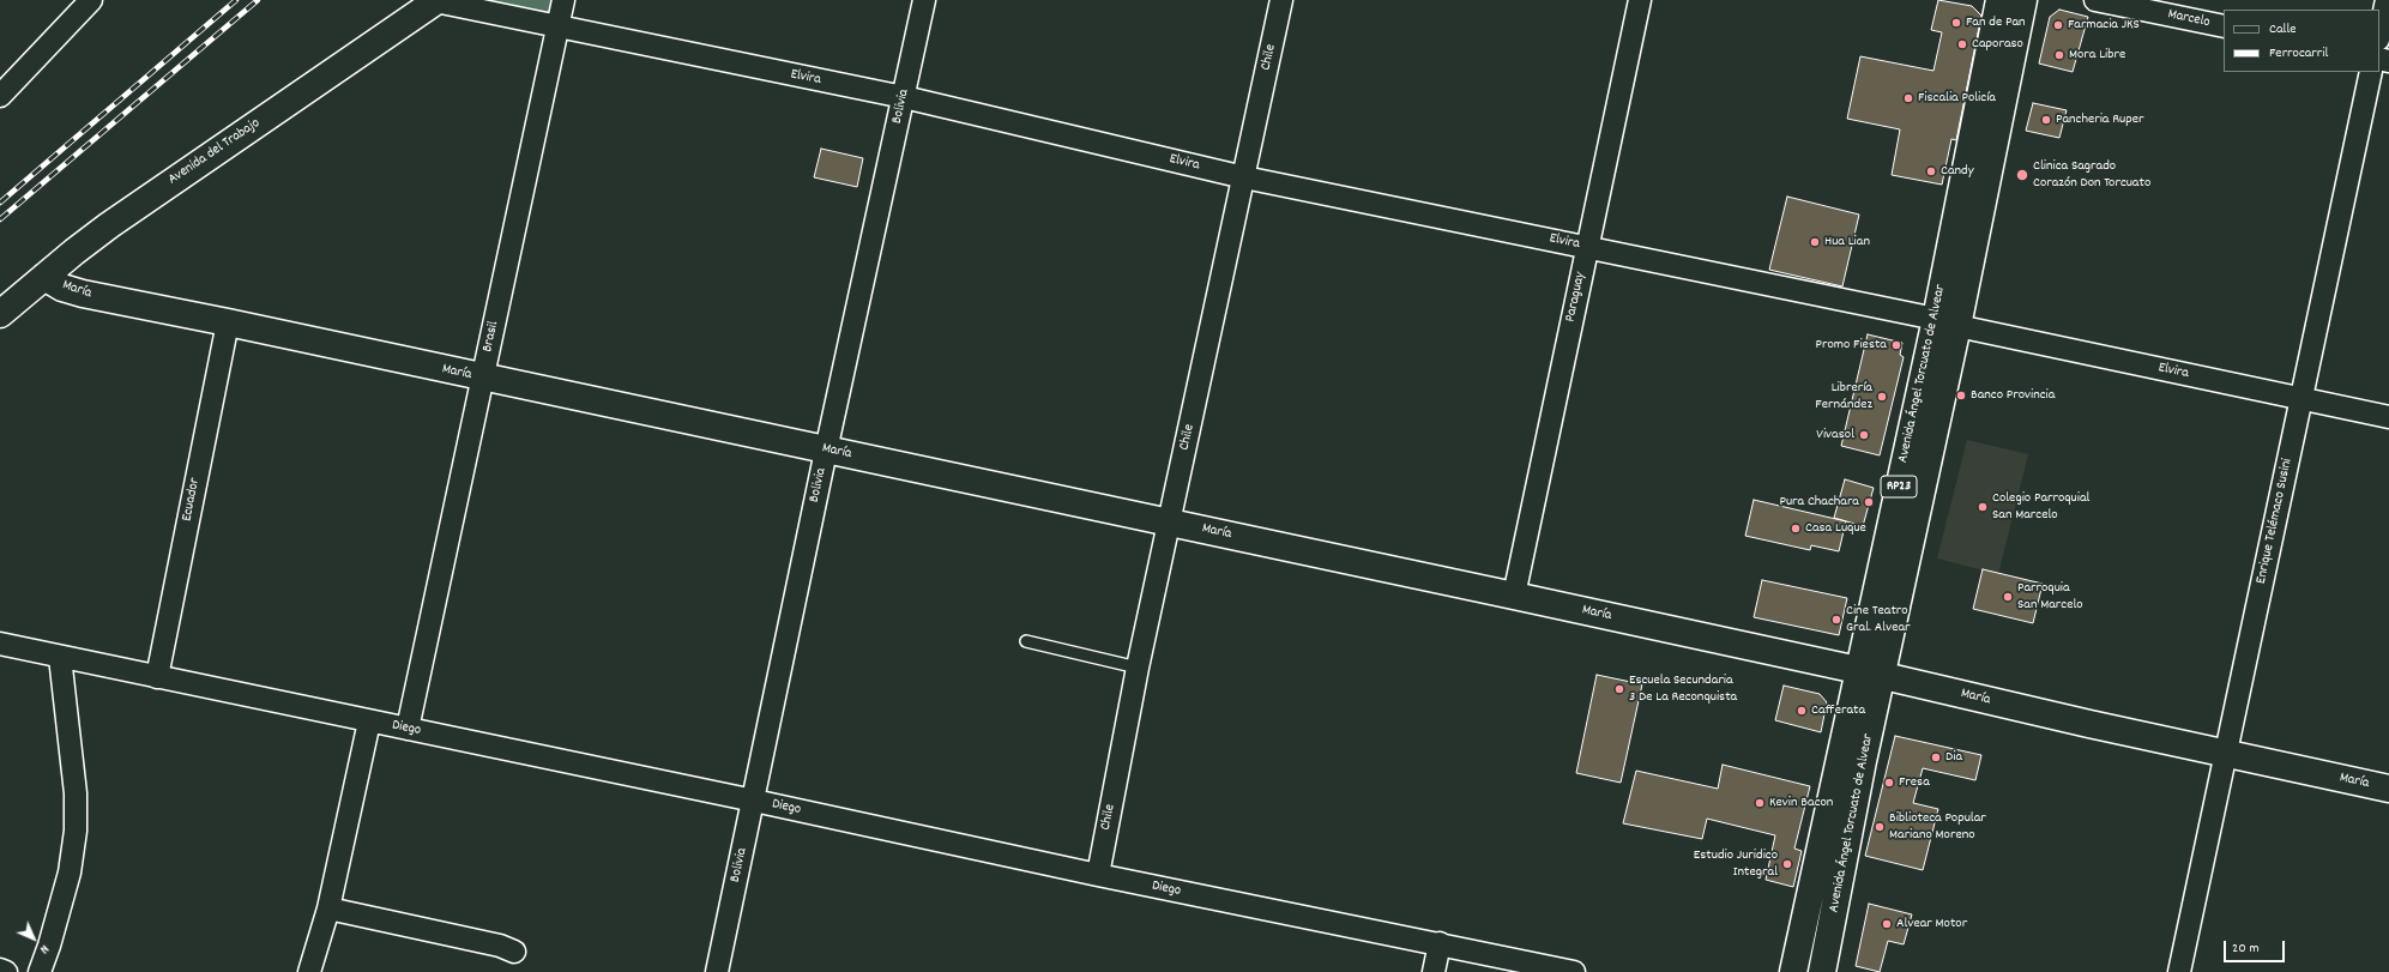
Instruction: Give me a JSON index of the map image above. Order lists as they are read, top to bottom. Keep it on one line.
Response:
{"streets":{"street":["Marcelo","Chile","Elvira","Bolivia","Avenida del Trabajo","María","Paraguay","Brasil","Avenida Ángel Torcuato de Alvear","RP23","Ecuador","Enrique Telémaco Susini","Diego"]},"crossings":[["Chile","Elvira"],["Chile","María"],["Chile","Diego"],["Elvira","Bolivia"],["Elvira","Avenida del Trabajo"],["Elvira","Paraguay"],["Elvira","Brasil"],["Elvira","Avenida Ángel Torcuato de Alvear"],["Elvira","Enrique Telémaco Susini"],["Bolivia","María"],["Bolivia","Diego"],["Avenida del Trabajo","María"],["María","Paraguay"],["María","Brasil"],["María","Avenida Ángel Torcuato de Alvear"],["María","Ecuador"],["María","Enrique Telémaco Susini"],["Brasil","Diego"],["Ecuador","Diego"]],"places":["Fan de Pan","Farmacia JKS","Caporaso","Mora Libre","Fiscalia Policía","Pancheria Ruper","Candy","Clinica Sagrado Corazón Don Torcuato","Hua Lian","Promo Fiesta","Banco Provincia","Librería Fernández","Vivasol","Pura Chachara","Colegio Parroquial San Marcelo","Casa Luque","Parroquia San Marcelo","Cine Teatro Gral. Alvear","Escuela Secundaria 3 De La Reconquista","Cafferata","Dia","Fresa","Kevin Bacon","Biblioteca Popular Mariano Moreno","Estudio Juridico Integral","Alvear Motor"],"legend":["Calle","Ferrocarril"],"scale_bar":"20 m","north":"bottom right"}
